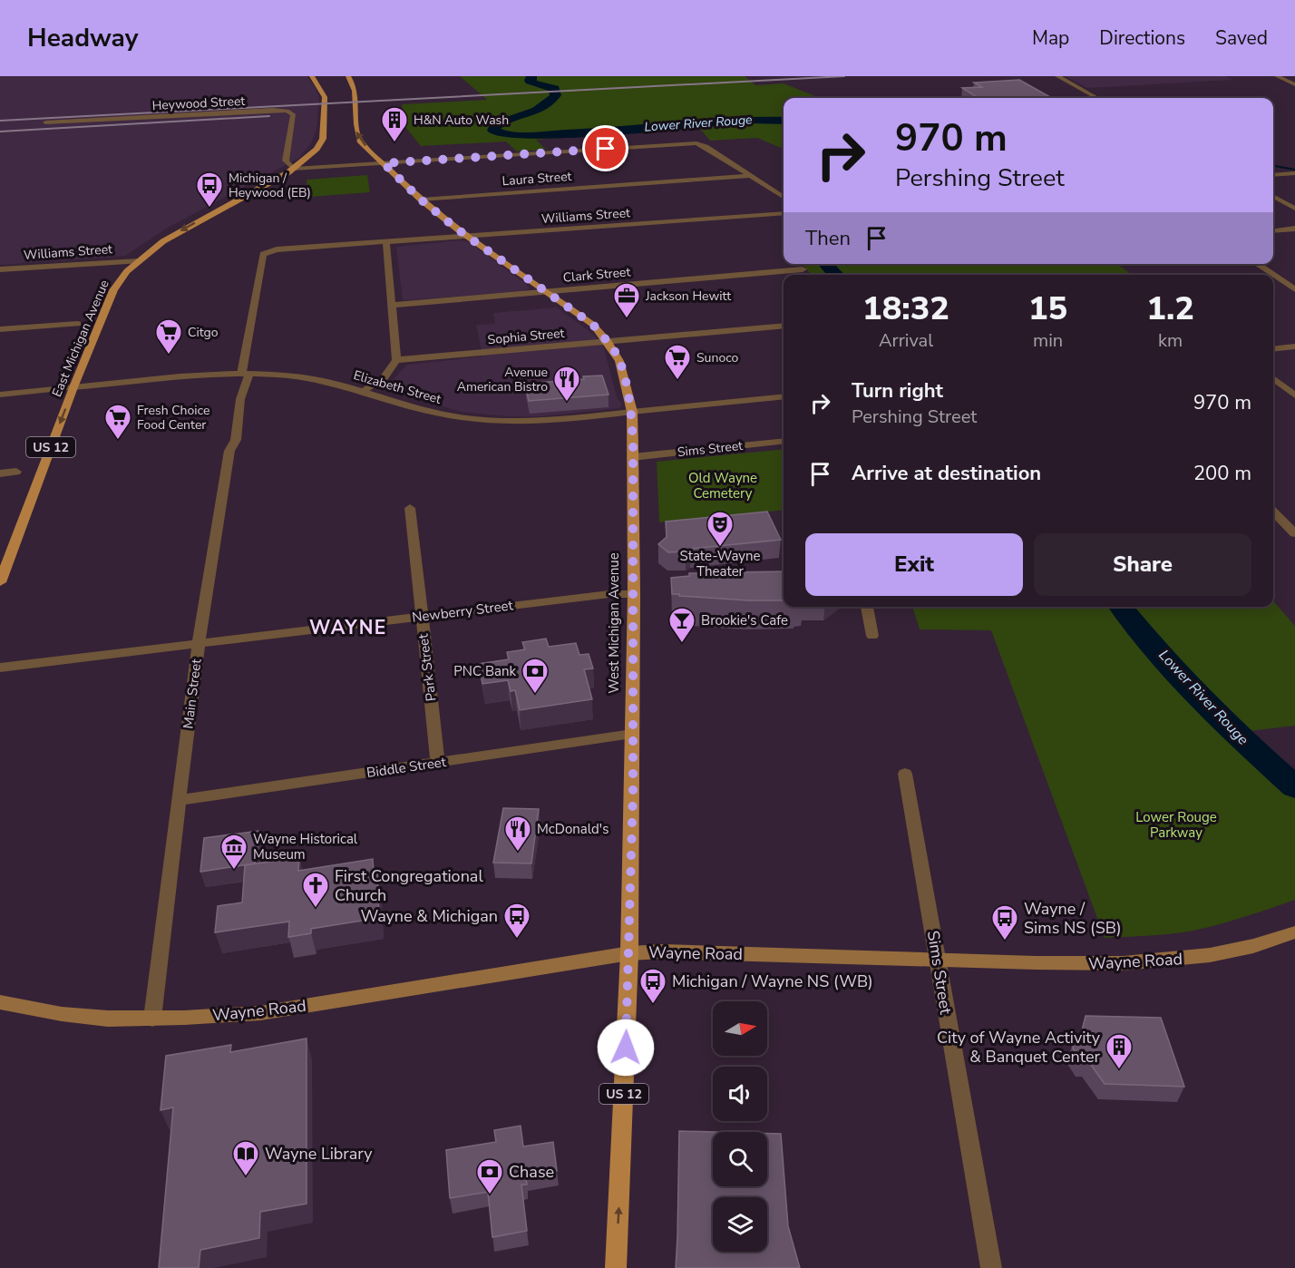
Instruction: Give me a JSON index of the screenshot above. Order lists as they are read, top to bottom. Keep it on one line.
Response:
{"streets":{"main road":["East Michigan Avenue","US 12","West Michigan Avenue","Wayne Road"],"street":["Heywood Street","Laura Street","Williams Street","Clark Street","Sophia Street","Elizabeth Street","Sims Street","Newberry Street","Park Street","Main Street","Biddle Street"]},"crossings":[["Heywood Street","East Michigan Avenue"],["Laura Street","West Michigan Avenue"],["Williams Street","East Michigan Avenue"],["Williams Street","West Michigan Avenue"],["Williams Street","Main Street"],["Clark Street","West Michigan Avenue"],["Sophia Street","West Michigan Avenue"],["East Michigan Avenue","Elizabeth Street"],["Elizabeth Street","West Michigan Avenue"],["Elizabeth Street","Main Street"],["Sims Street","West Michigan Avenue"],["Sims Street","Wayne Road"],["Newberry Street","West Michigan Avenue"],["Newberry Street","Park Street"],["Newberry Street","Main Street"],["West Michigan Avenue","Biddle Street"],["West Michigan Avenue","Wayne Road"],["Park Street","Biddle Street"],["Main Street","Biddle Street"],["Main Street","Wayne Road"]],"one_way":["East Michigan Avenue"],"districts":["WAYNE"],"water":["Lower River Rouge"],"parks":["Old Wayne Cemetery","Lower Rouge Parkway"],"places":{"building":["H&N Auto Wash","City of Wayne Activity & Banquet Center"],"bus stop":["Michigan / Heywood (EB)","Wayne & Michigan","Wayne / Sims NS (SB)","Michigan / Wayne NS (WB)"],"office":["Jackson Hewitt"],"supermarket":["Citgo","Sunoco","Fresh Choice Food Center"],"restaurant":["Avenue American Bistro","McDonald's"],"theatre":["State-Wayne Theater"],"bar":["Brookie's Cafe"],"bank":["PNC Bank","Chase"],"museum":["Wayne Historical Museum"],"church":["First Congregational Church"],"library":["Wayne Library"]},"north":"right","page":{"header":"Headway","nav":["Map","Directions","Saved"],"turn":["970 m","Pershing Street"],"then":"Then","eta":["18:32","Arrival","15","min","1.2","km"],"list":[{"name":"Turn right","note":"Pershing Street","value":"970 m"},{"name":"Arrive at destination","value":"200 m"}],"buttons":["Exit","Share"]}}
